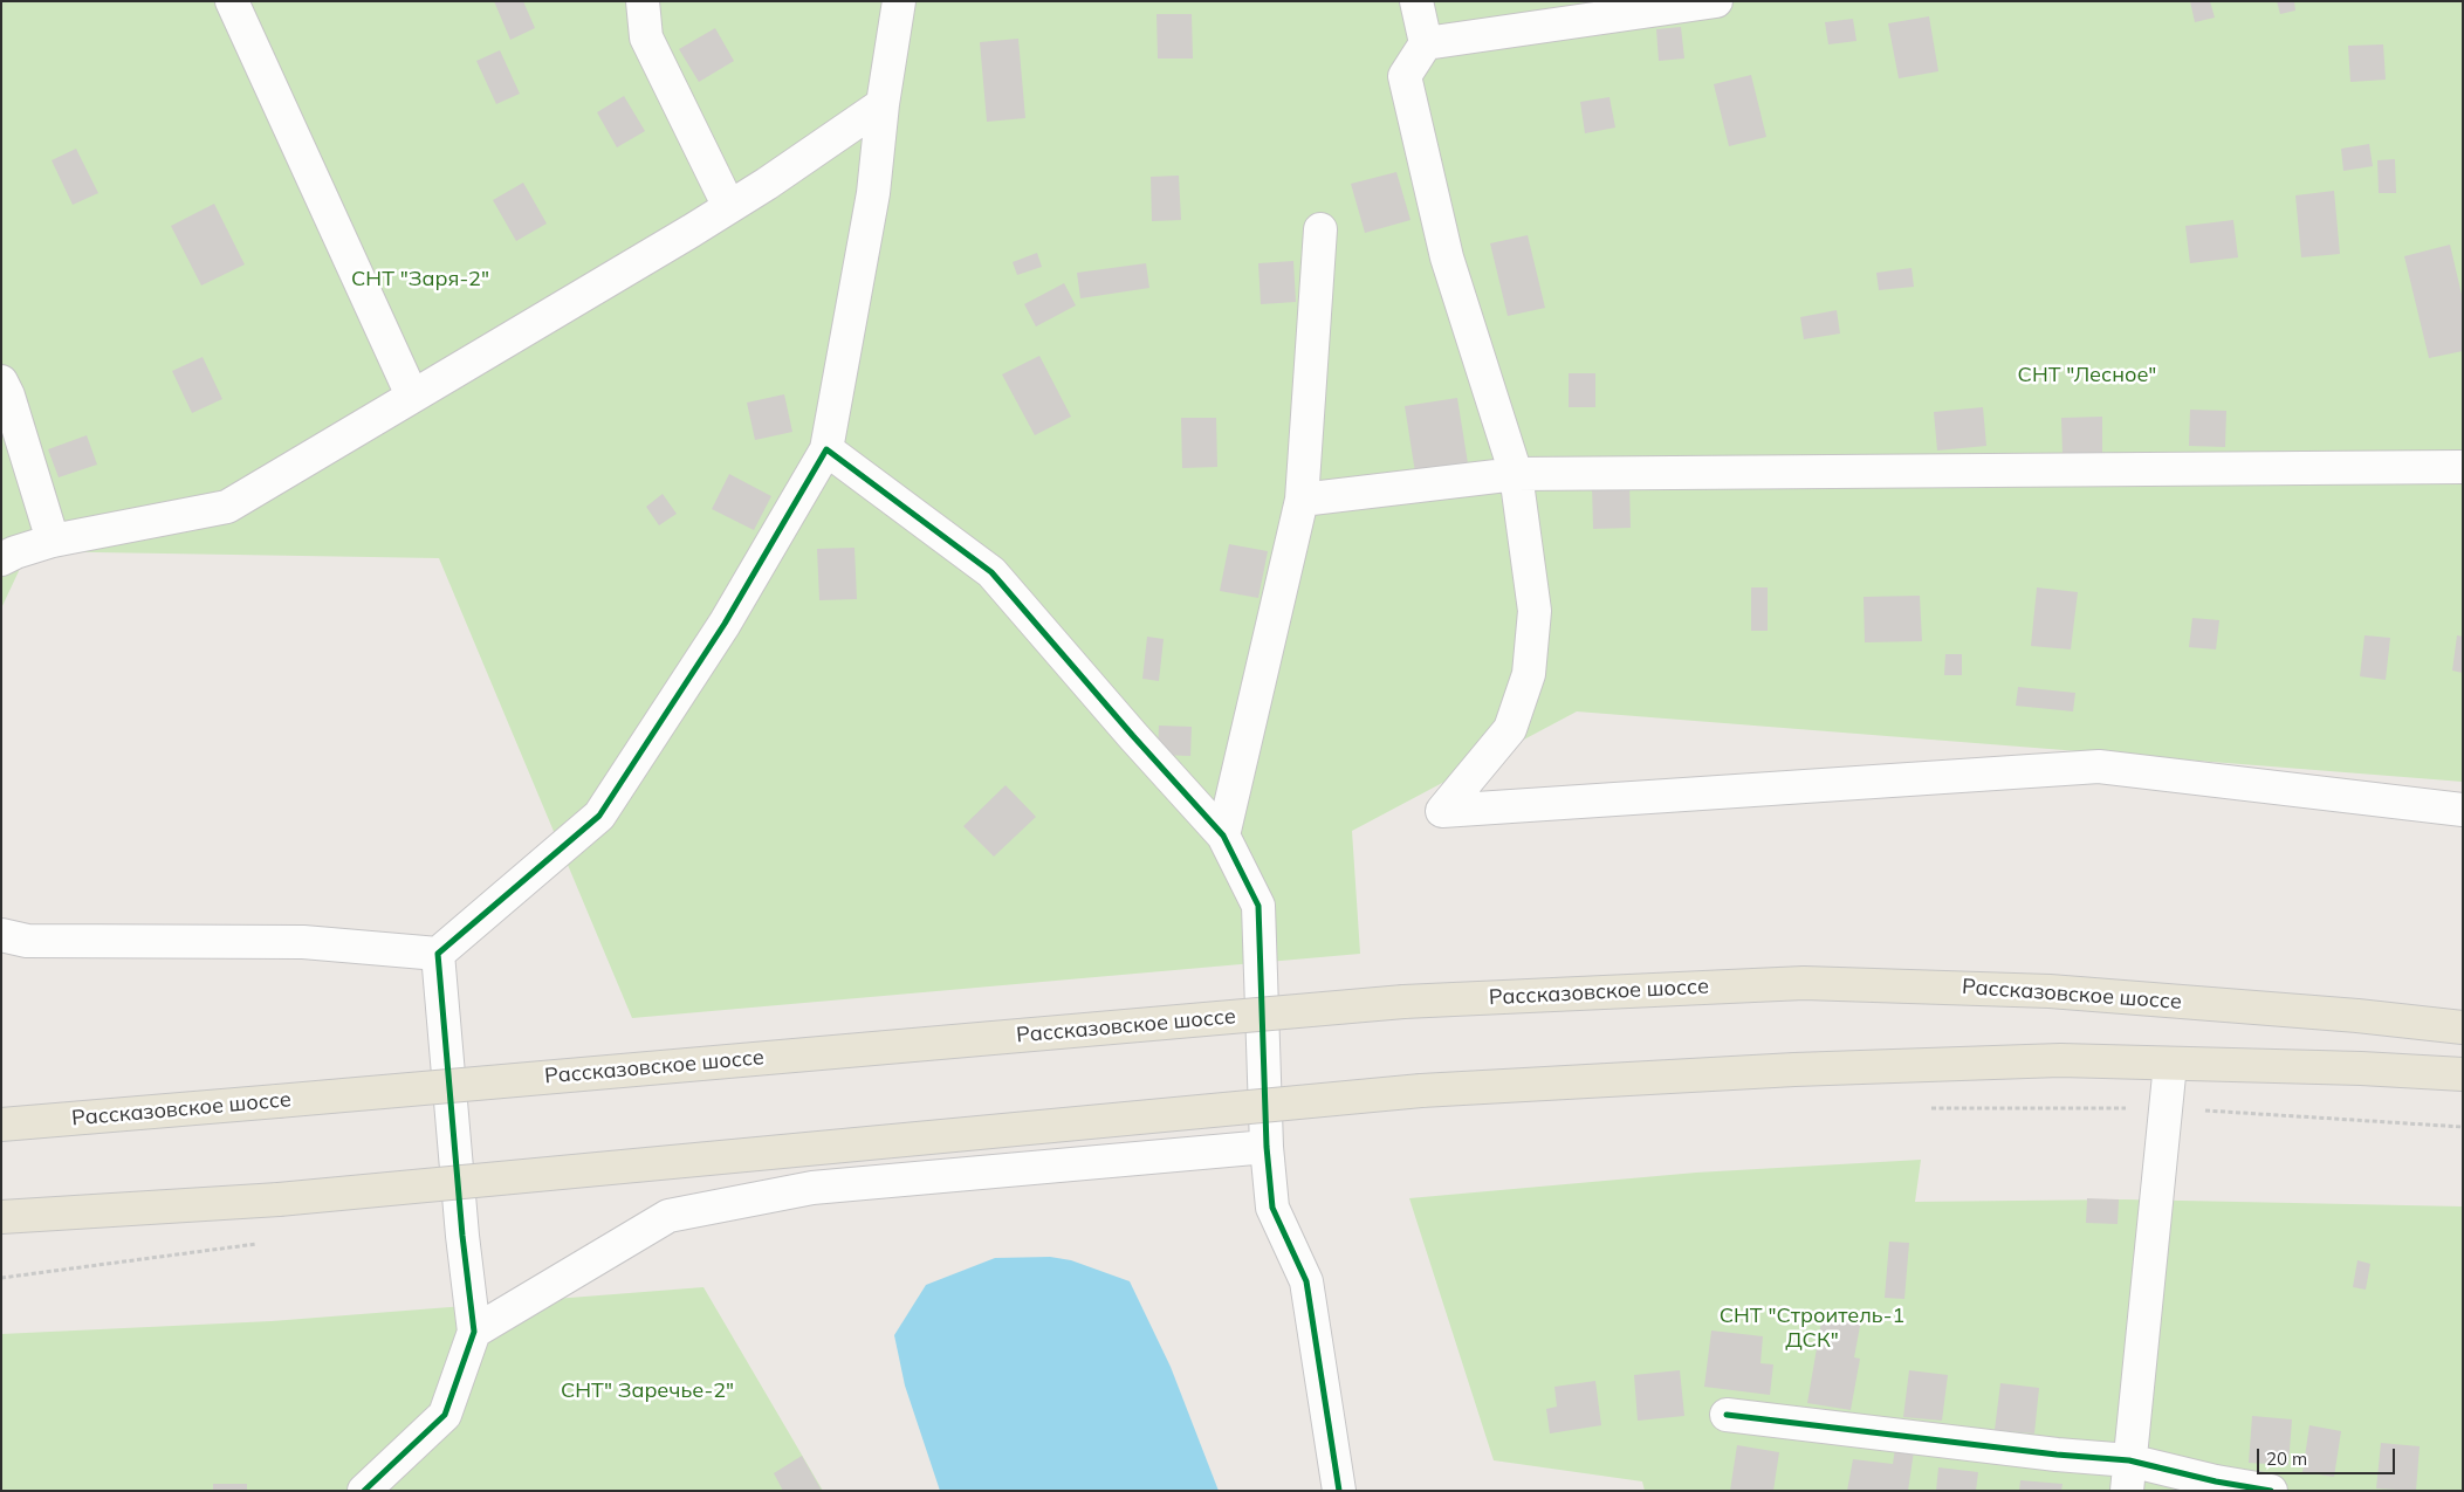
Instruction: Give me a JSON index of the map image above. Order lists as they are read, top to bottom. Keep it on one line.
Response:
{"streets":{"main road":["Рассказовское шоссе"]},"parks":["СНТ \"Заря-2\"","СНТ \"Лесное\"","СНТ \"Строитель-1 ДСК\"","СНТ\" Заречье-2\""],"scale_bar":"20 m"}
